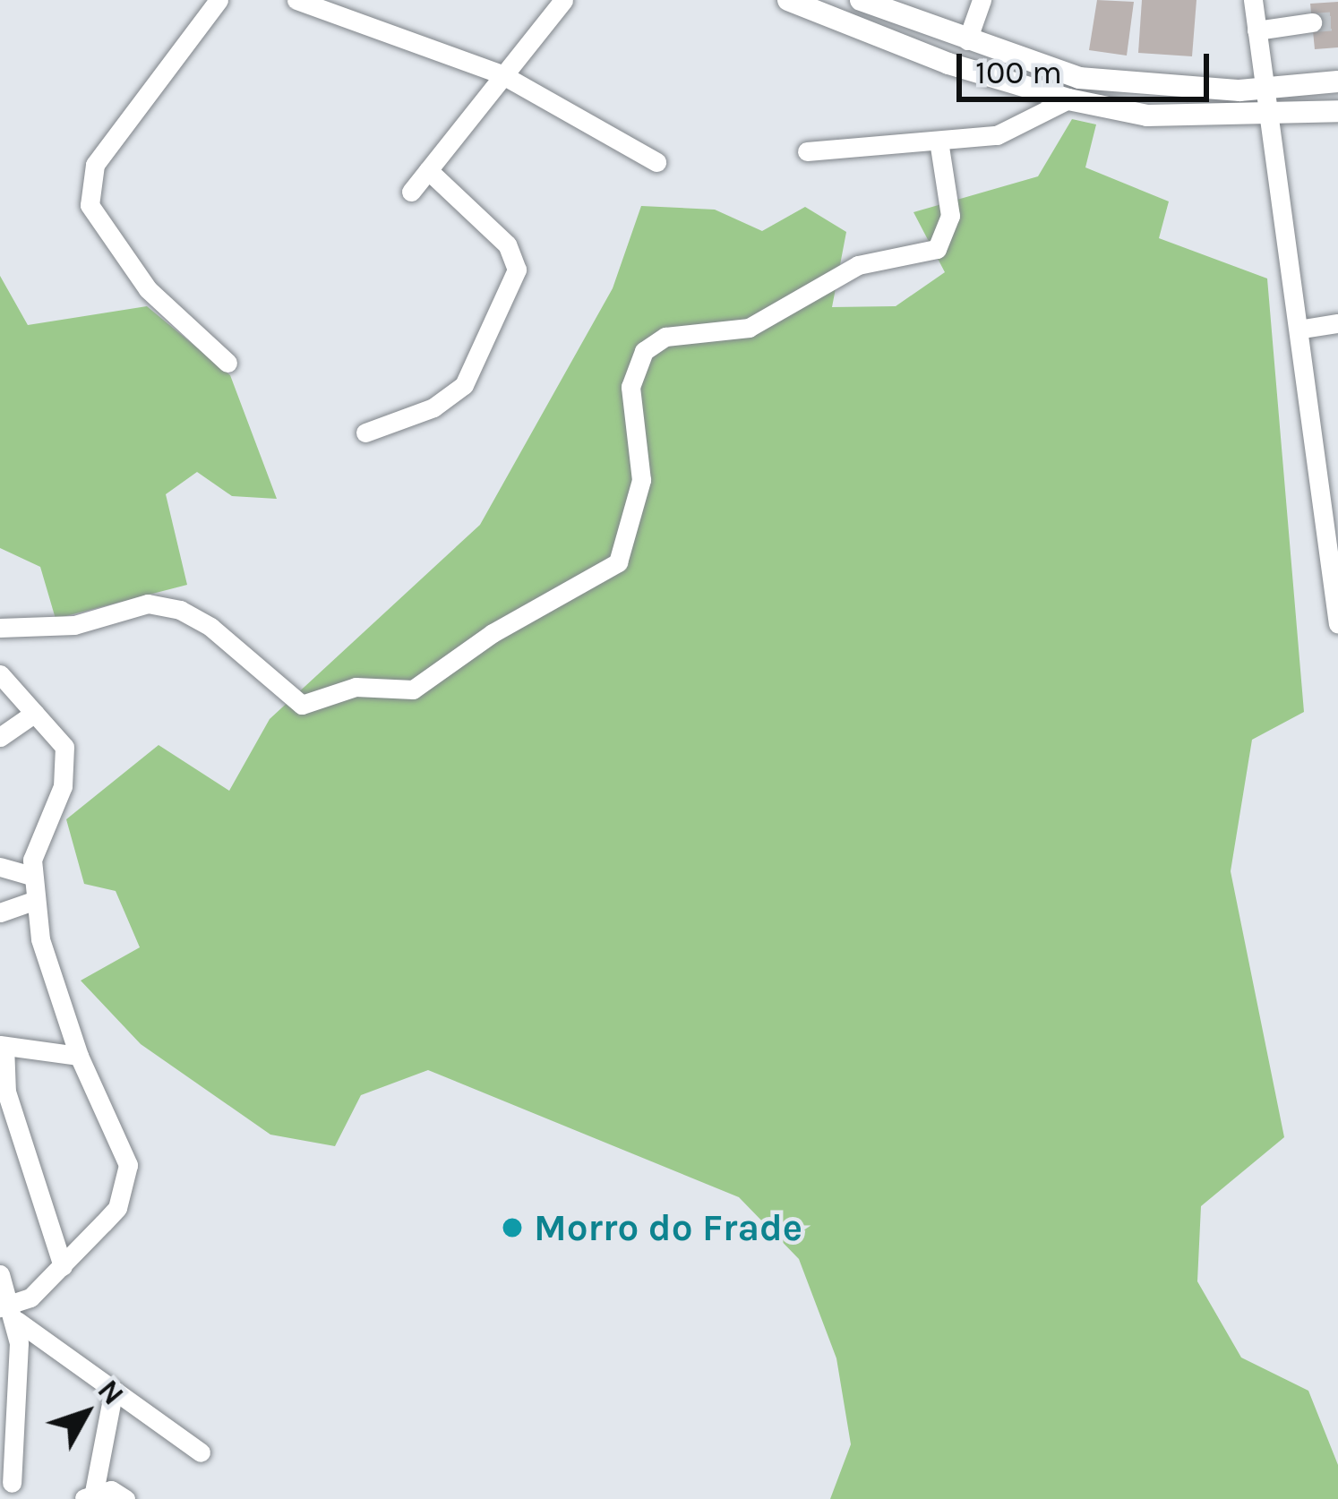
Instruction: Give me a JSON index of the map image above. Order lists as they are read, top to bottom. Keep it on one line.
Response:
{"places":["Morro do Frade"],"scale_bar":"100 m","north":"top right"}
